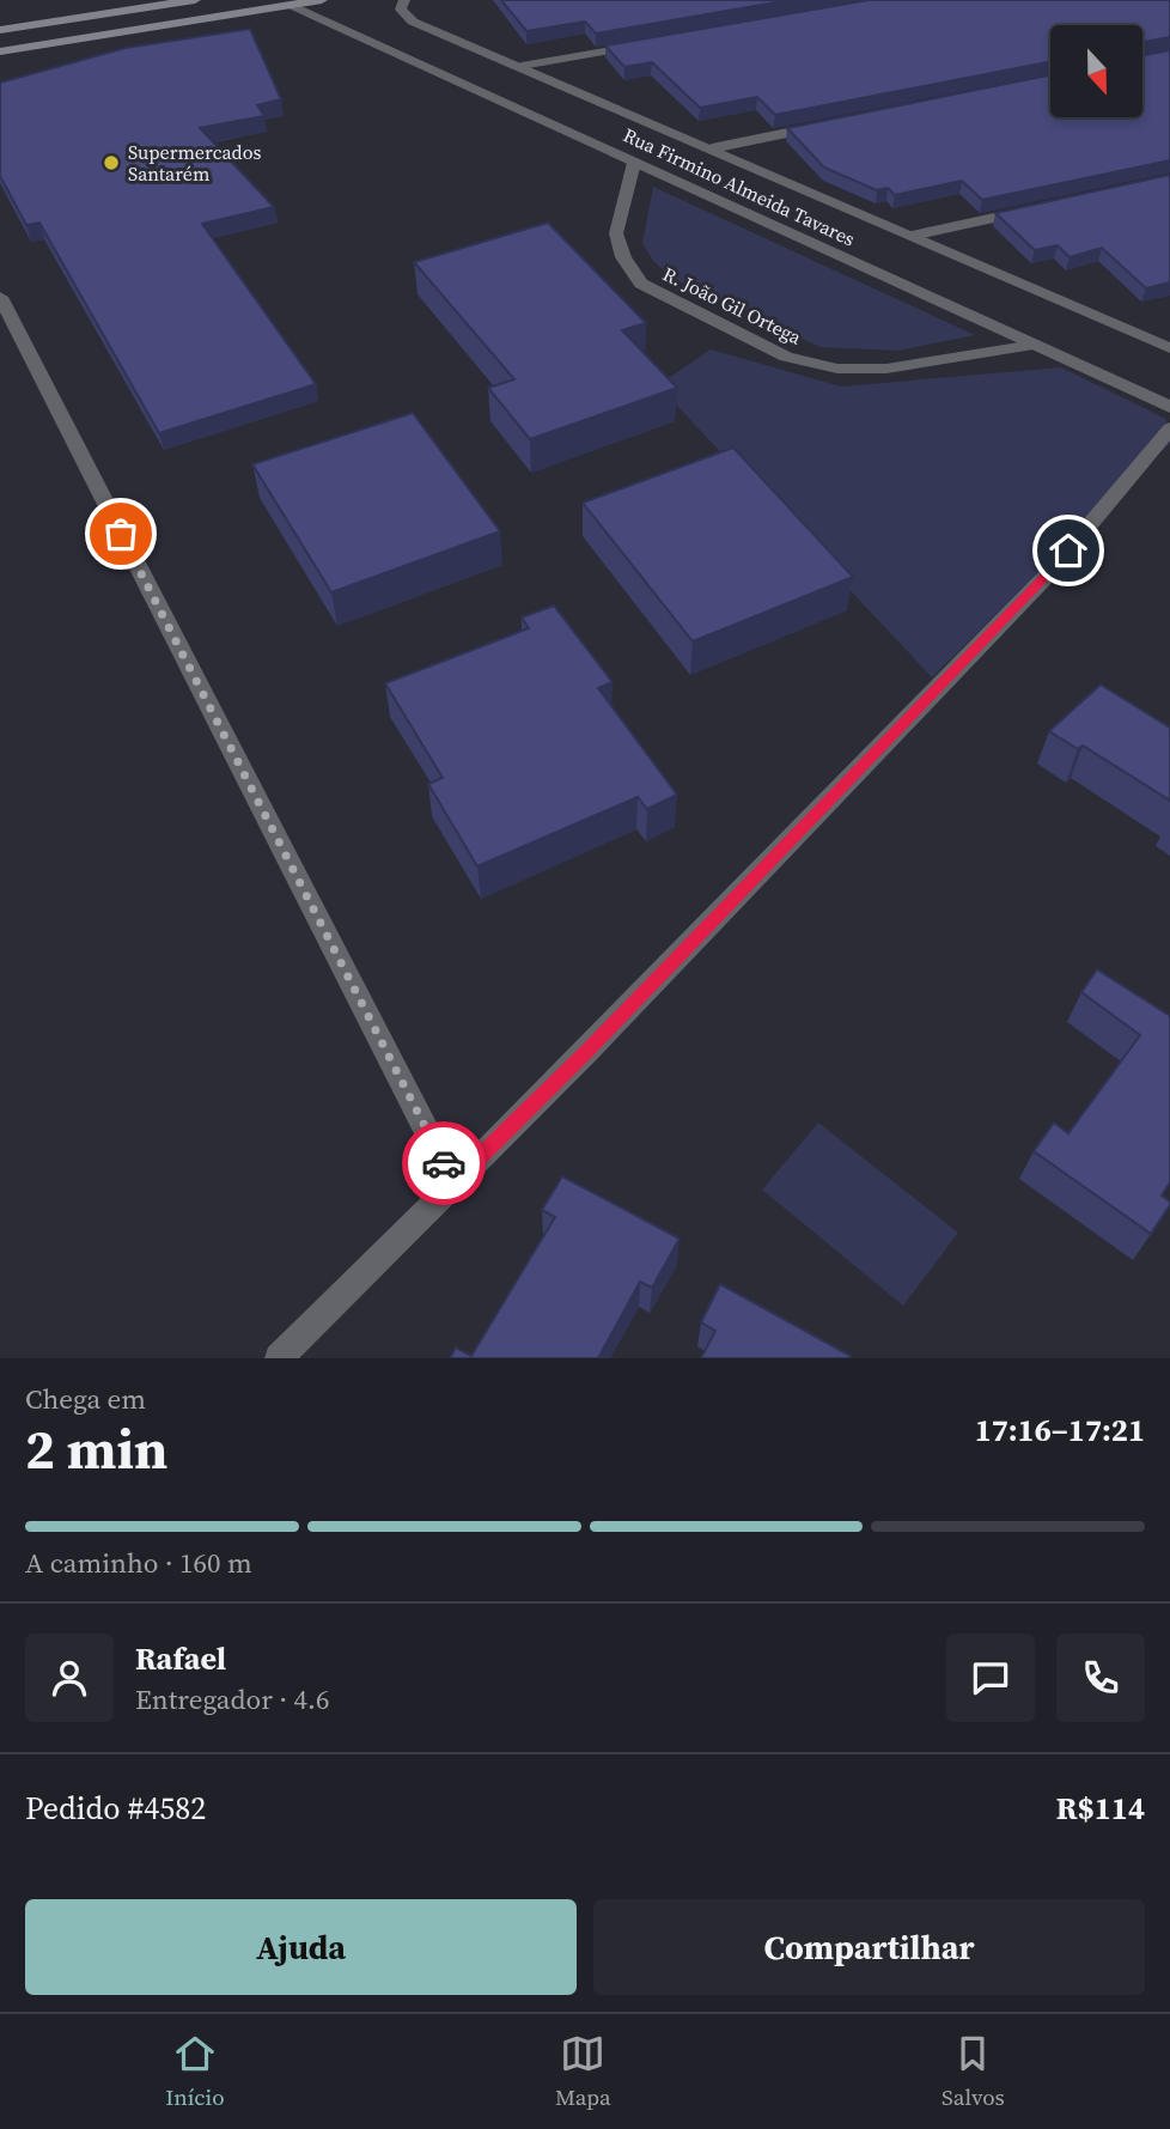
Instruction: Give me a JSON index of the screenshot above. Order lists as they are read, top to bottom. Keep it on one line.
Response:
{"streets":{"street":["Rua Firmino Almeida Tavares","R. João Gil Ortega"]},"crossings":[["Rua Firmino Almeida Tavares","R. João Gil Ortega"]],"places":["Supermercados Santarém"],"north":"bottom","page":{"heading":["2 min","Chega em","17:16–17:21"],"panel":["Rafael","Entregador · 4.6","Pedido #4582","R$114"],"bar":"A caminho · 160 m","buttons":["Ajuda","Compartilhar"],"tabs":["Início","Mapa","Salvos"]}}
